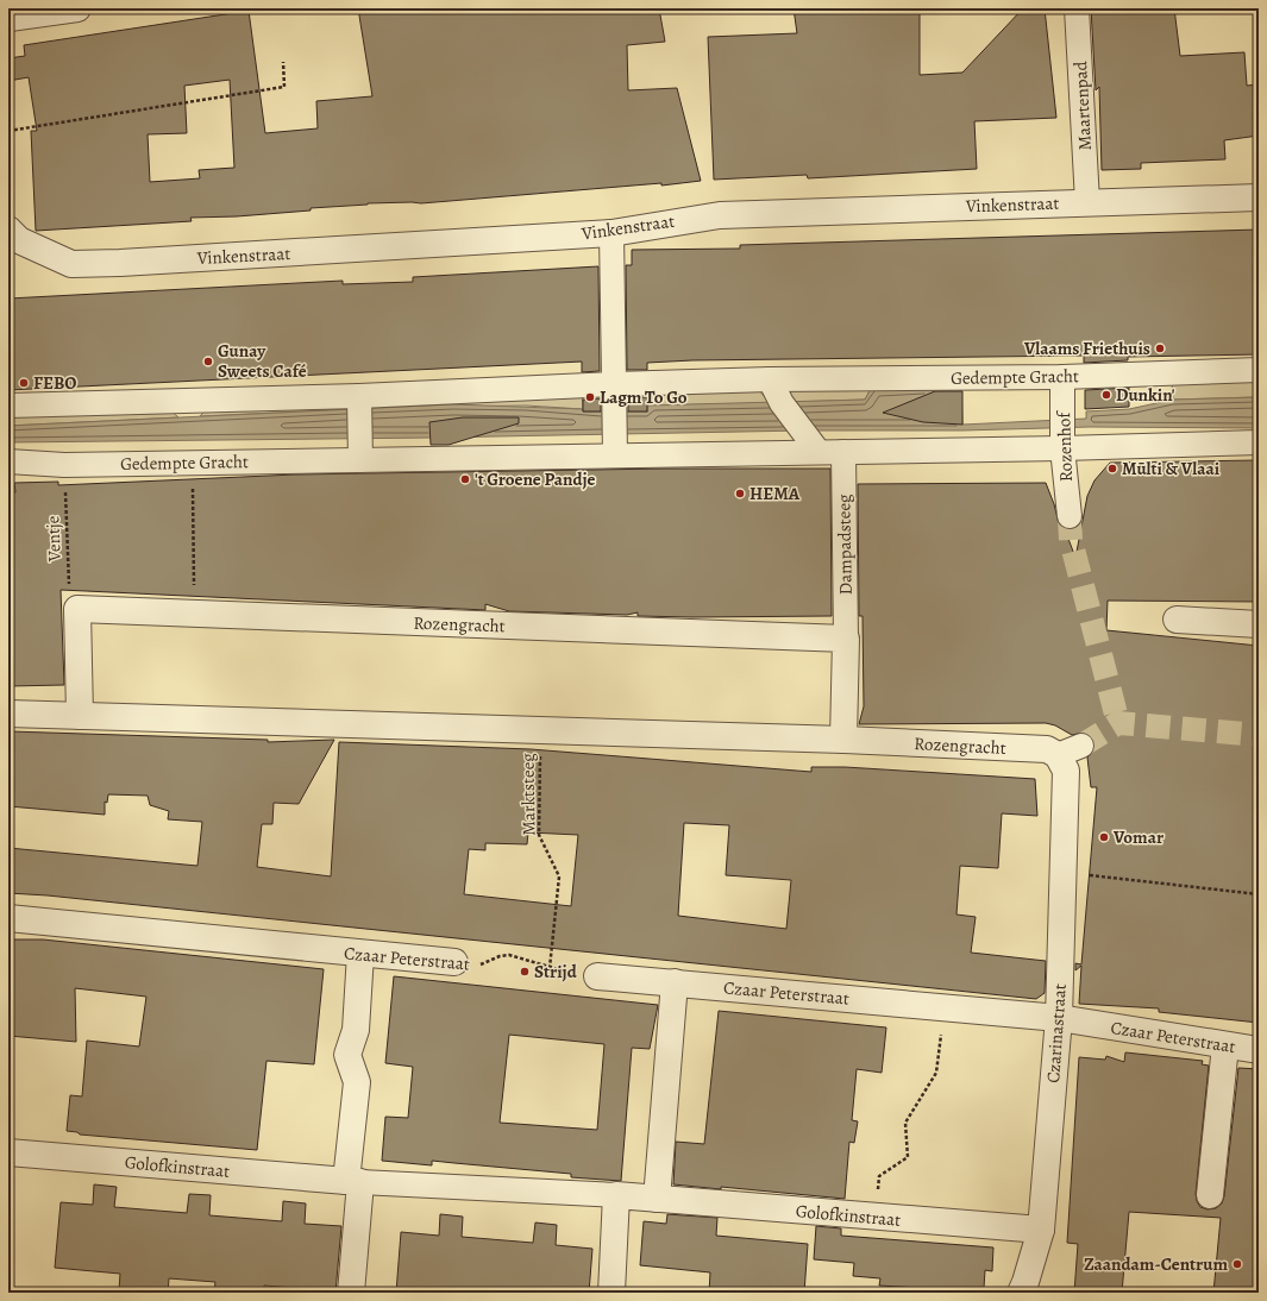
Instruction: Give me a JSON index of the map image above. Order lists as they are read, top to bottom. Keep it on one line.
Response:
{"streets":{"street":["Maartenpad","Vinkenstraat","Gedempte Gracht","Rozenhof","Dampadsteeg","Rozengracht","Czaar Peterstraat","Czarinastraat","Golofkinstraat"],"path":["Ventje","Marktsteeg"]},"crossings":[["Maartenpad","Vinkenstraat"],["Gedempte Gracht","Rozenhof"],["Gedempte Gracht","Ventje"],["Gedempte Gracht","Dampadsteeg"],["Ventje","Rozengracht"],["Dampadsteeg","Rozengracht"],["Rozengracht","Marktsteeg"],["Rozengracht","Czarinastraat"],["Marktsteeg","Czaar Peterstraat"],["Czaar Peterstraat","Czarinastraat"],["Czarinastraat","Golofkinstraat"]],"places":["Vlaams Friethuis","Gunay Sweets Café","FEBO","Dunkin'","Lagm To Go","Mūlti & Vlaai","'t Groene Pandje","HEMA","Vomar","Strijd","Zaandam-Centrum"]}
